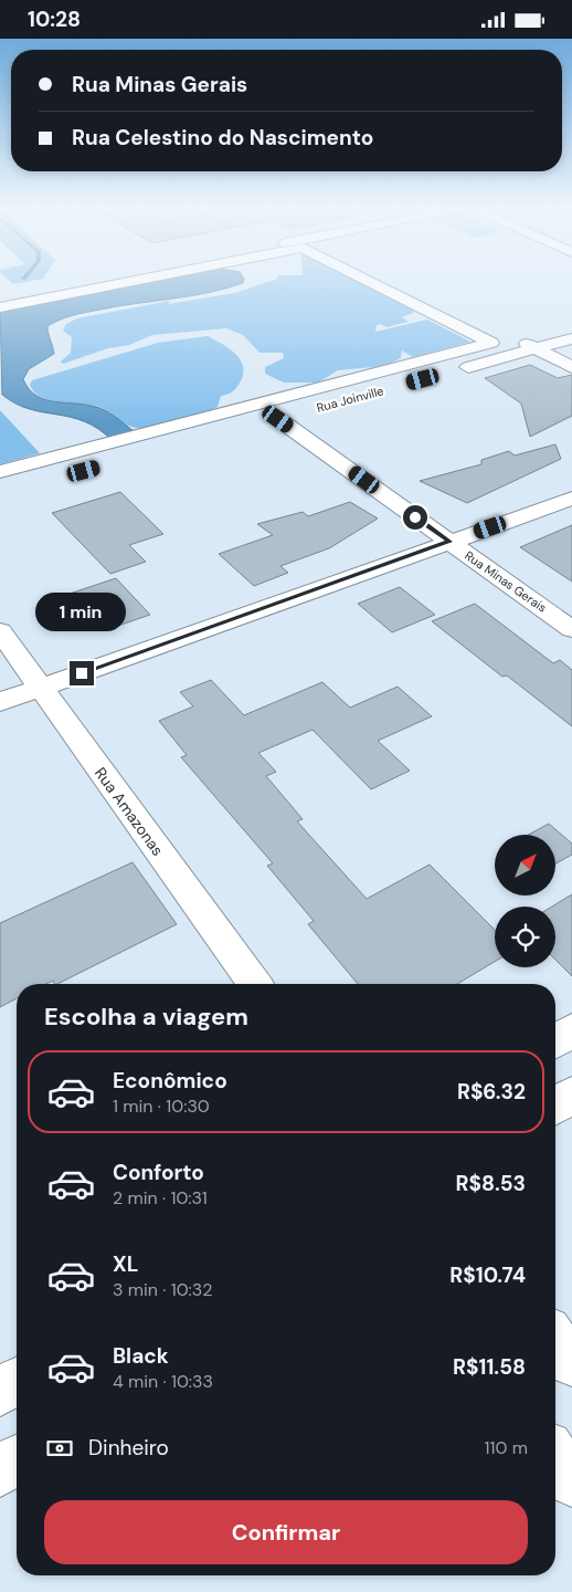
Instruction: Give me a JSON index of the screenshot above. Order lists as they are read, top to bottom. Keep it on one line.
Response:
{"streets":{"street":["Rua Minas Gerais","Rua Amazonas"]},"north":"top right","page":{"status":"10:28","banner":["Rua Minas Gerais","Rua Celestino do Nascimento"],"bubble":"1 min","heading":"Escolha a viagem","list":[{"name":"Econômico","note":"1 min · 10:30","value":"R$6.32"},{"name":"Conforto","note":"2 min · 10:31","value":"R$8.53"},{"name":"XL","note":"3 min · 10:32","value":"R$10.74"},{"name":"Black","note":"4 min · 10:33","value":"R$11.58"}],"pay":["Dinheiro","110 m"],"buttons":"Confirmar"}}
